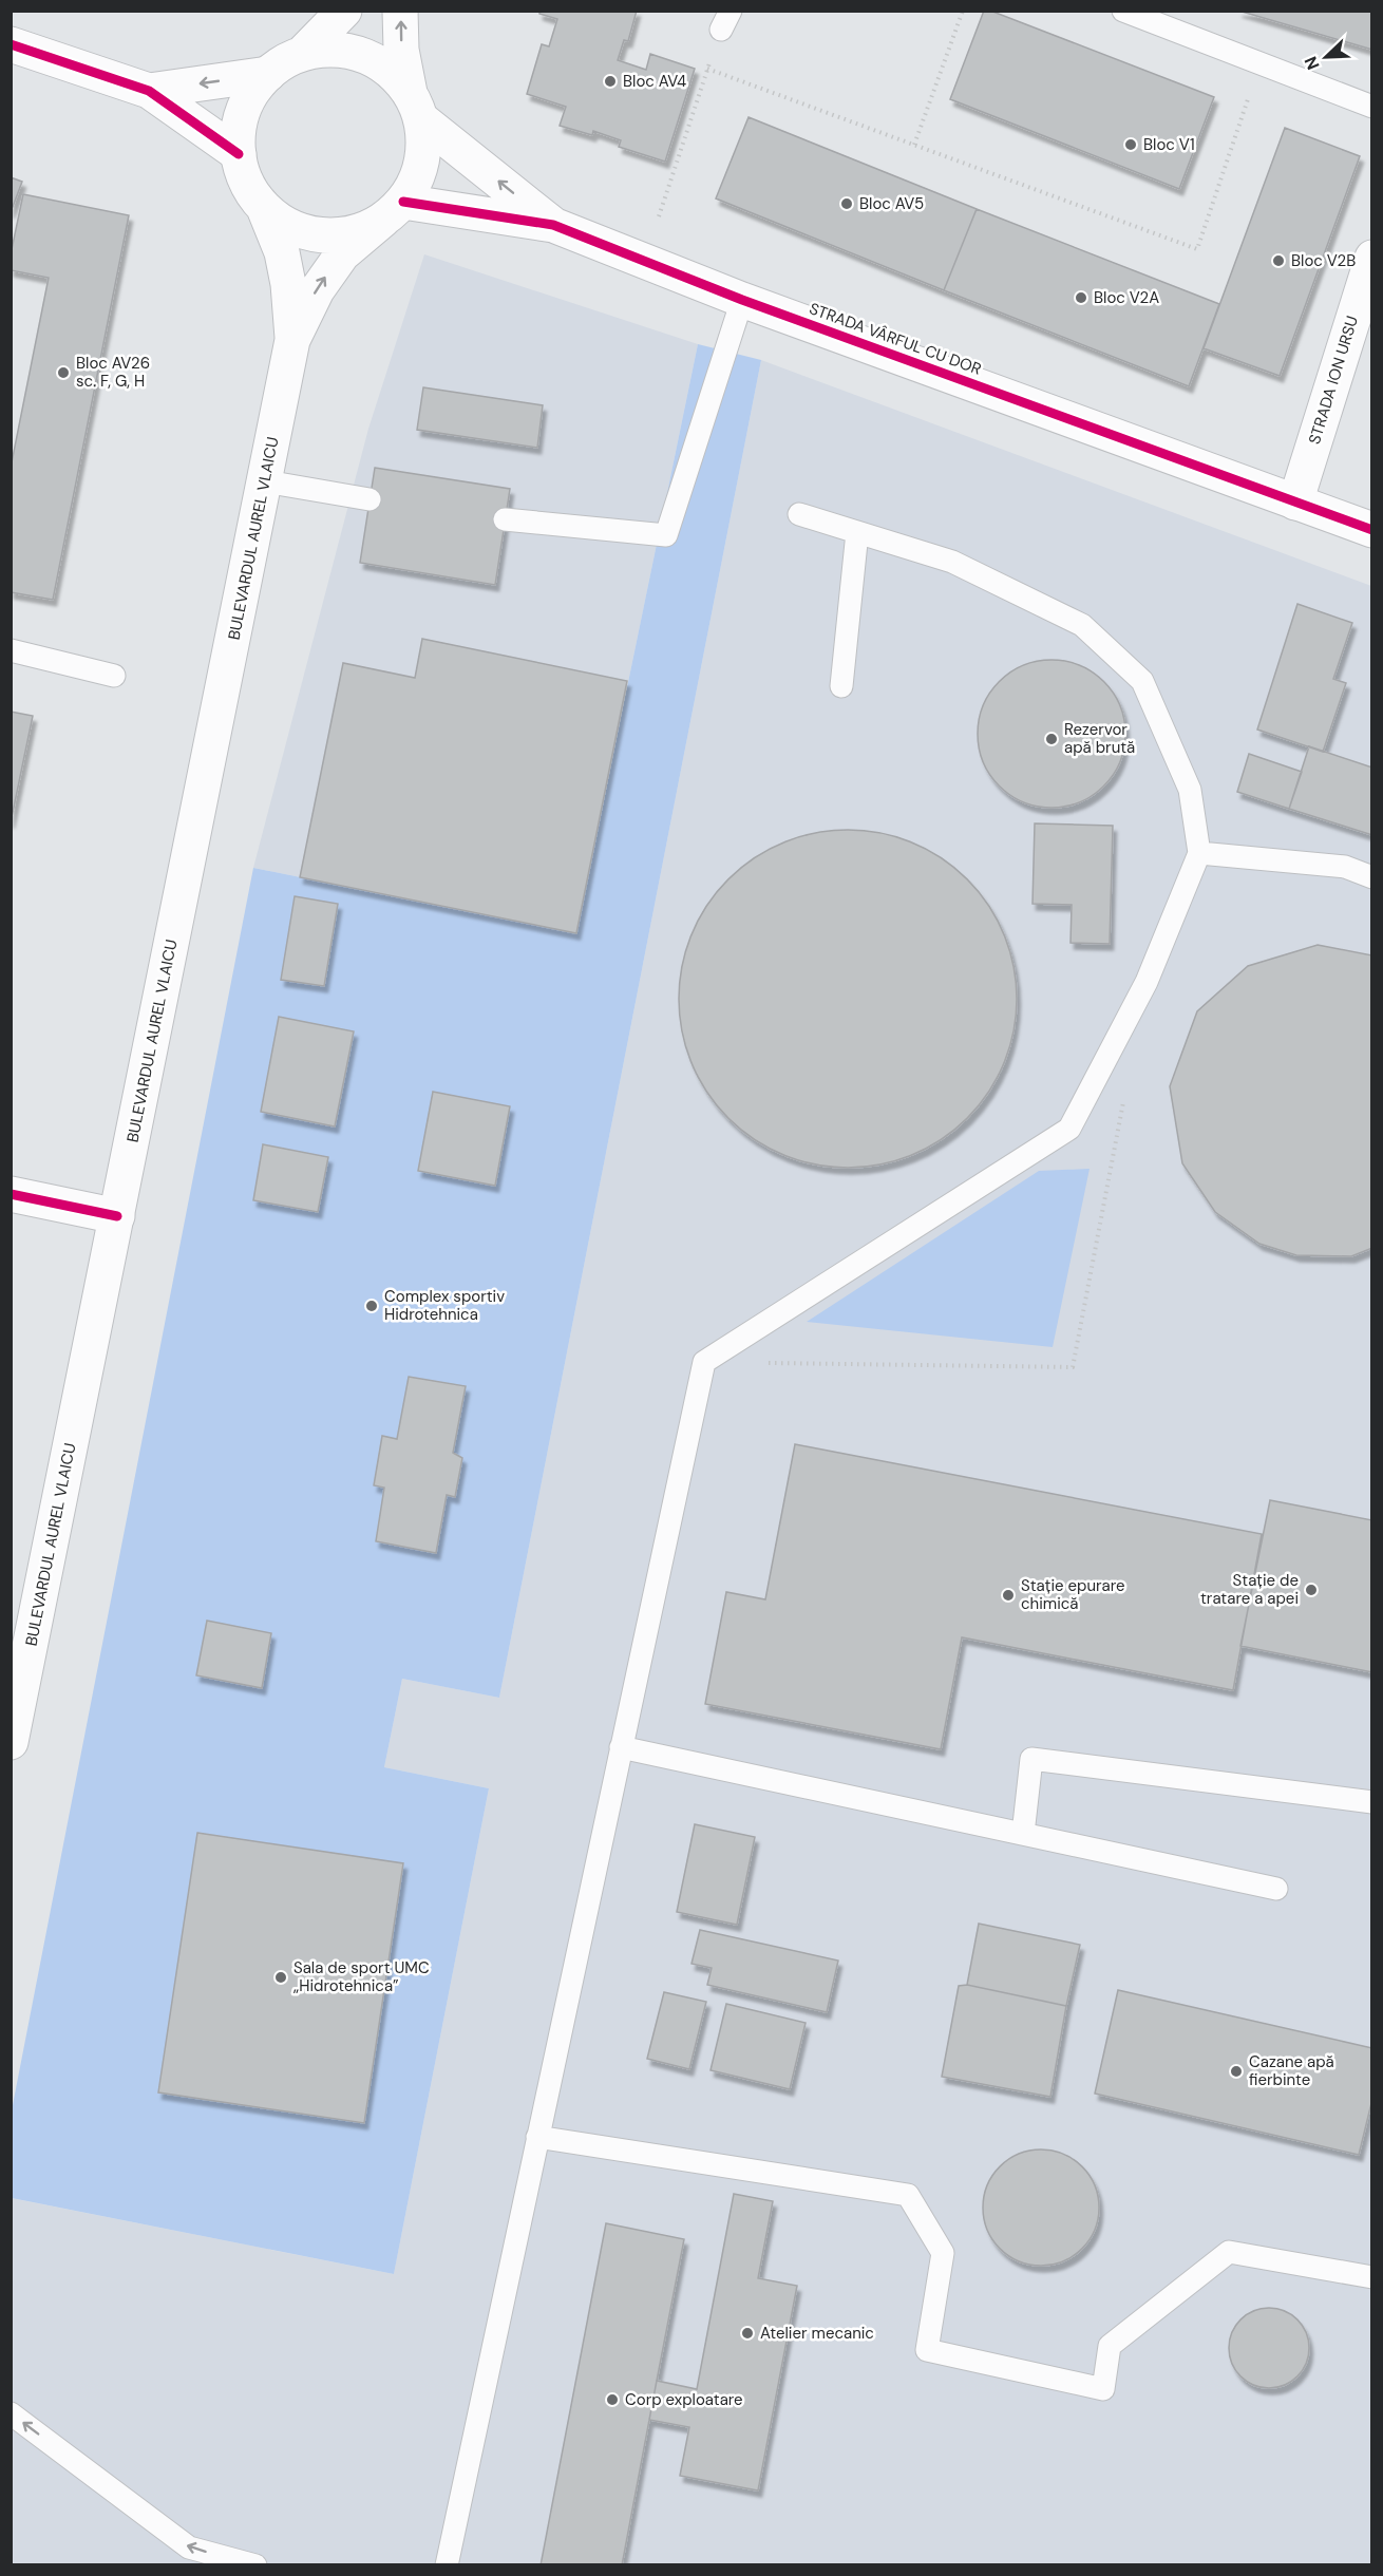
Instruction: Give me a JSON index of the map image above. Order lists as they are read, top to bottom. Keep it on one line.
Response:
{"streets":{"main road":["STRADA VÂRFUL CU DOR","STRADA ION URSU","BULEVARDUL AUREL VLAICU"]},"crossings":[["STRADA VÂRFUL CU DOR","STRADA ION URSU"],["STRADA VÂRFUL CU DOR","BULEVARDUL AUREL VLAICU"]],"places":["Bloc AV4","Bloc V1","Bloc AV5","Bloc V2B","Bloc V2A","Bloc AV26 sc. F, G, H","Rezervor apă brută","Complex sportiv Hidrotehnica","Stație de tratare a apei","Stație epurare chimică","Sala de sport UMC „Hidrotehnica”","Cazane apă fierbinte","Atelier mecanic","Corp exploatare"],"north":"bottom left"}
